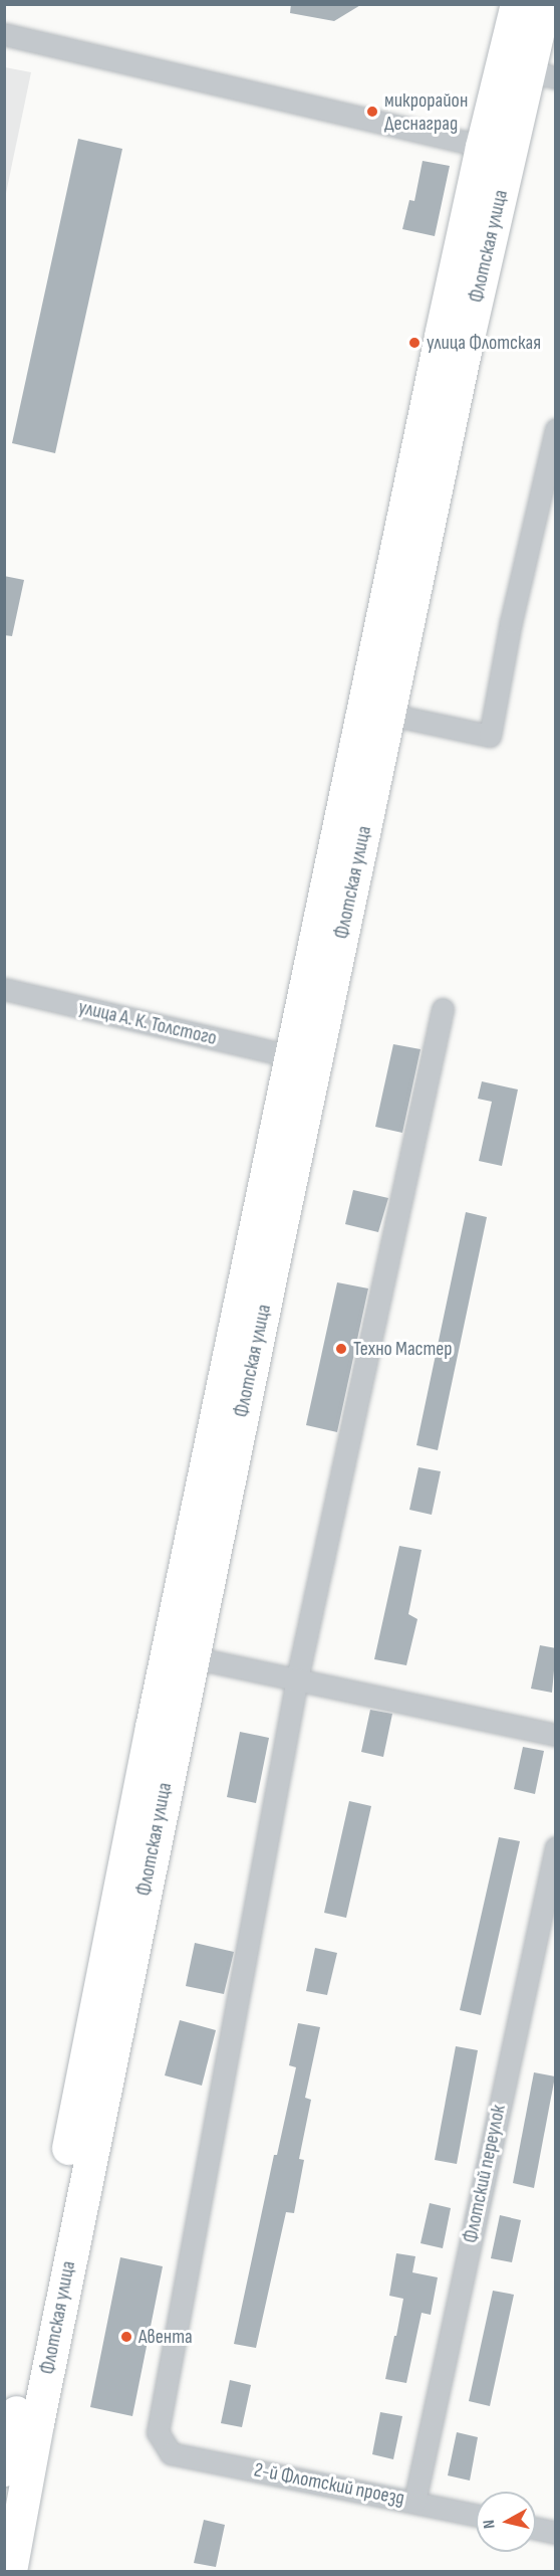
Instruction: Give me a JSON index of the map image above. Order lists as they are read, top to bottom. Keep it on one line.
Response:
{"streets":{"main road":["Флотская улица"],"street":["улица А. К. Толстого","Флотский переулок","2-й Флотский проезд"]},"crossings":[["Флотская улица","улица А. К. Толстого"],["Флотский переулок","2-й Флотский проезд"]],"places":["микрорайон Деснаград","улица Флотская","Техно Мастер","Авента"],"north":"left"}
